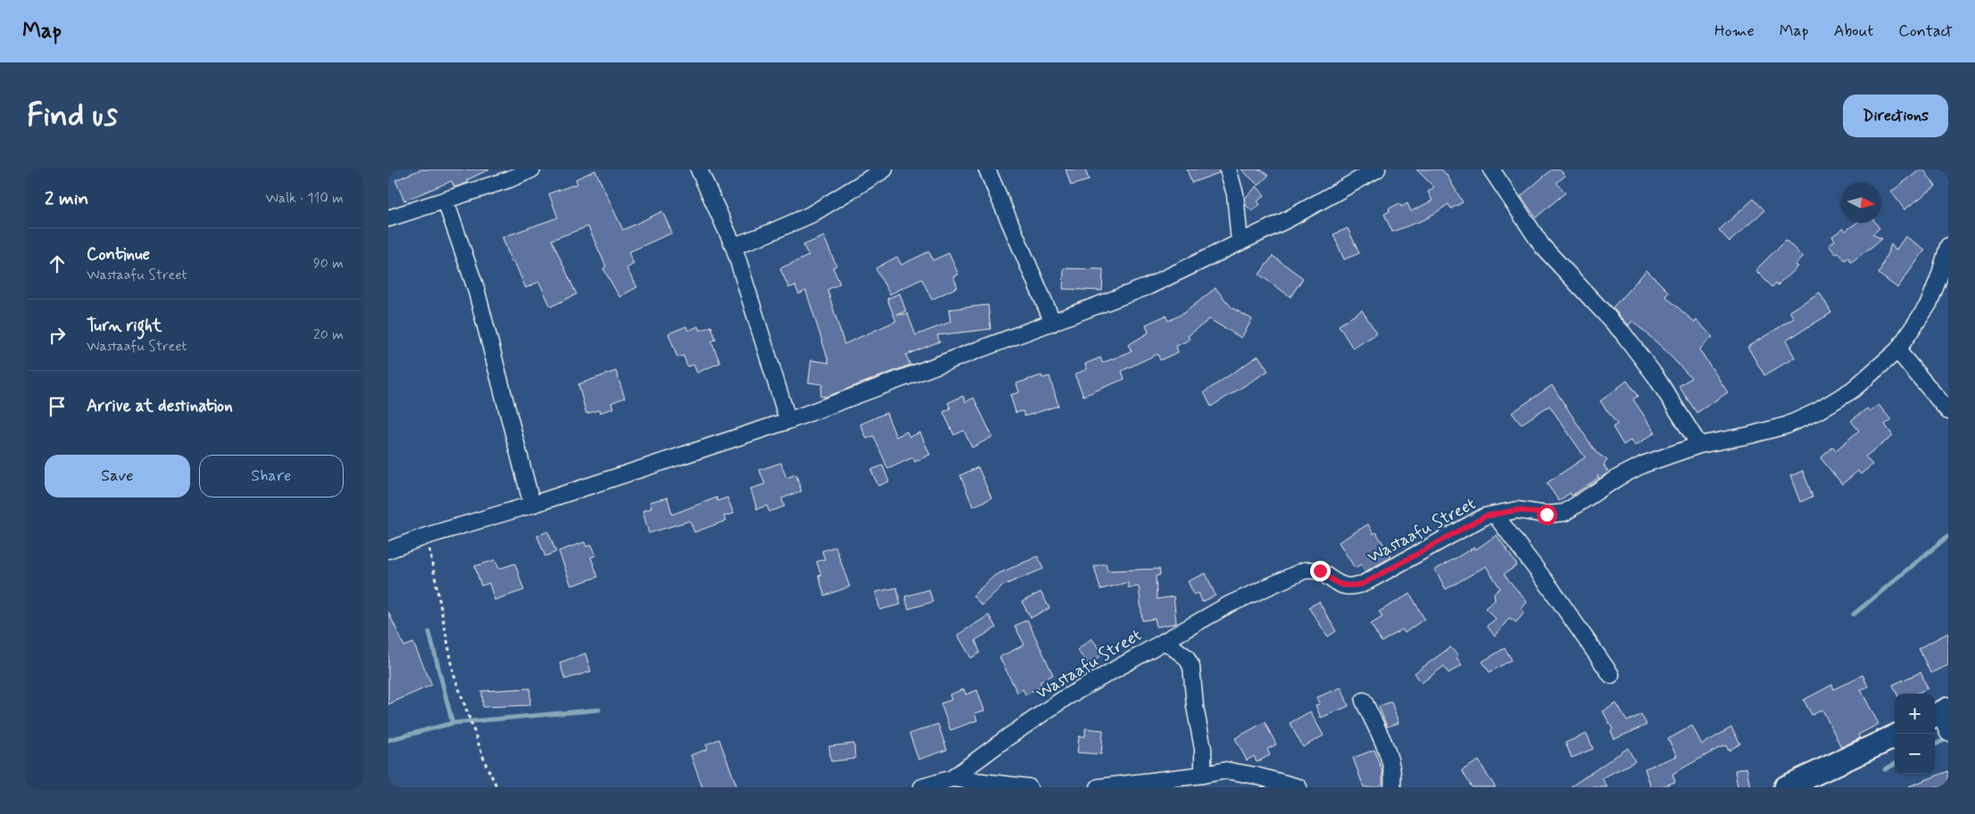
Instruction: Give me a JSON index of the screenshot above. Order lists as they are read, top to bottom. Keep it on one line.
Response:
{"streets":{"street":["Wastaafu Street"]},"north":"right","page":{"header":"Map","nav":["Home","Map","About","Contact"],"buttons":["Directions",["Save","Share"]],"title":"Find us","heading":["2 min","Walk · 110 m"],"list":[["Continue","Wastaafu Street","90 m"],["Turn right","Wastaafu Street","20 m"],"Arrive at destination"],"map_buttons":["+","−"]}}
